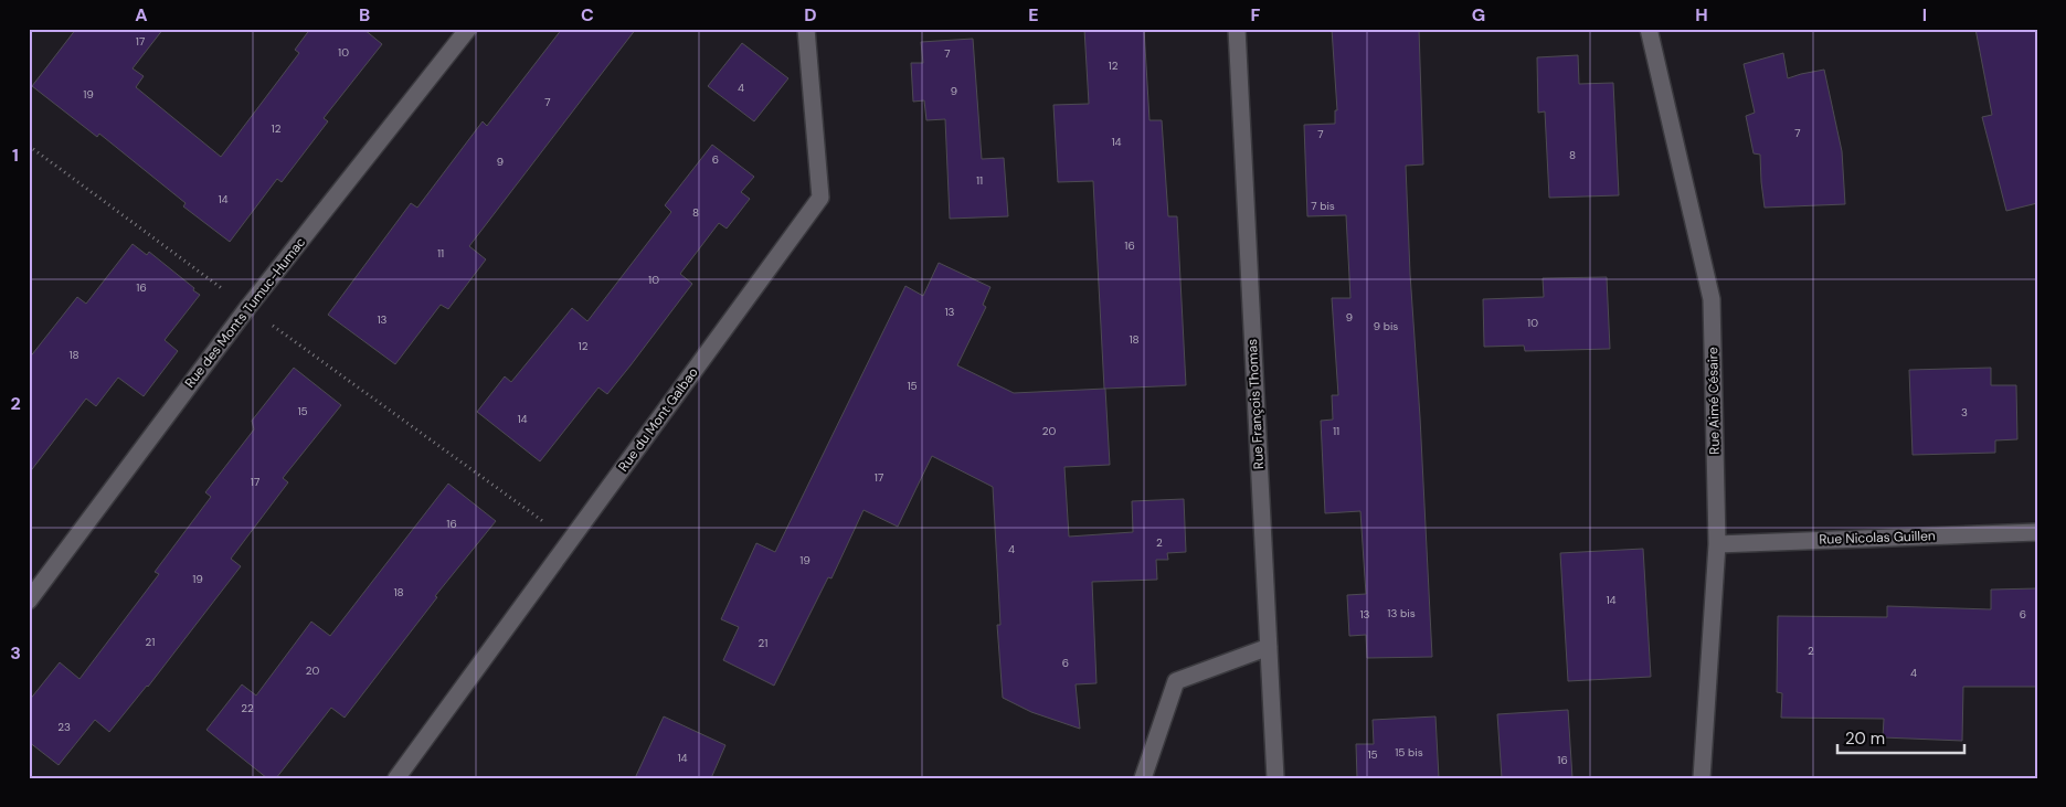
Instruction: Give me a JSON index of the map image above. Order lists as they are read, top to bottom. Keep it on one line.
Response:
{"streets":{"street":["Rue des Monts Tumuc-Humac","Rue Aimé Césaire","Rue François Thomas","Rue du Mont Galbao","Rue Nicolas Guillen"]},"crossings":[["Rue Aimé Césaire","Rue Nicolas Guillen"]],"house_numbers":["17","10","7","12","4","9","19","7","12","7","7","14","8","6","9","11","14","7 bis","8","16","11","10","16","13","9","13","10","9 bis","18","12","18","15","15","3","14","20","11","17","17","16","2","4","19","19","18","14","13 bis","13","6","21","21","2","6","20","4","22","23","15 bis","15","14","16"],"scale_bar":"20 m","grid":{"columns":["A","B","C","D","E","F","G","H","I"],"rows":["1","2","3"]}}
